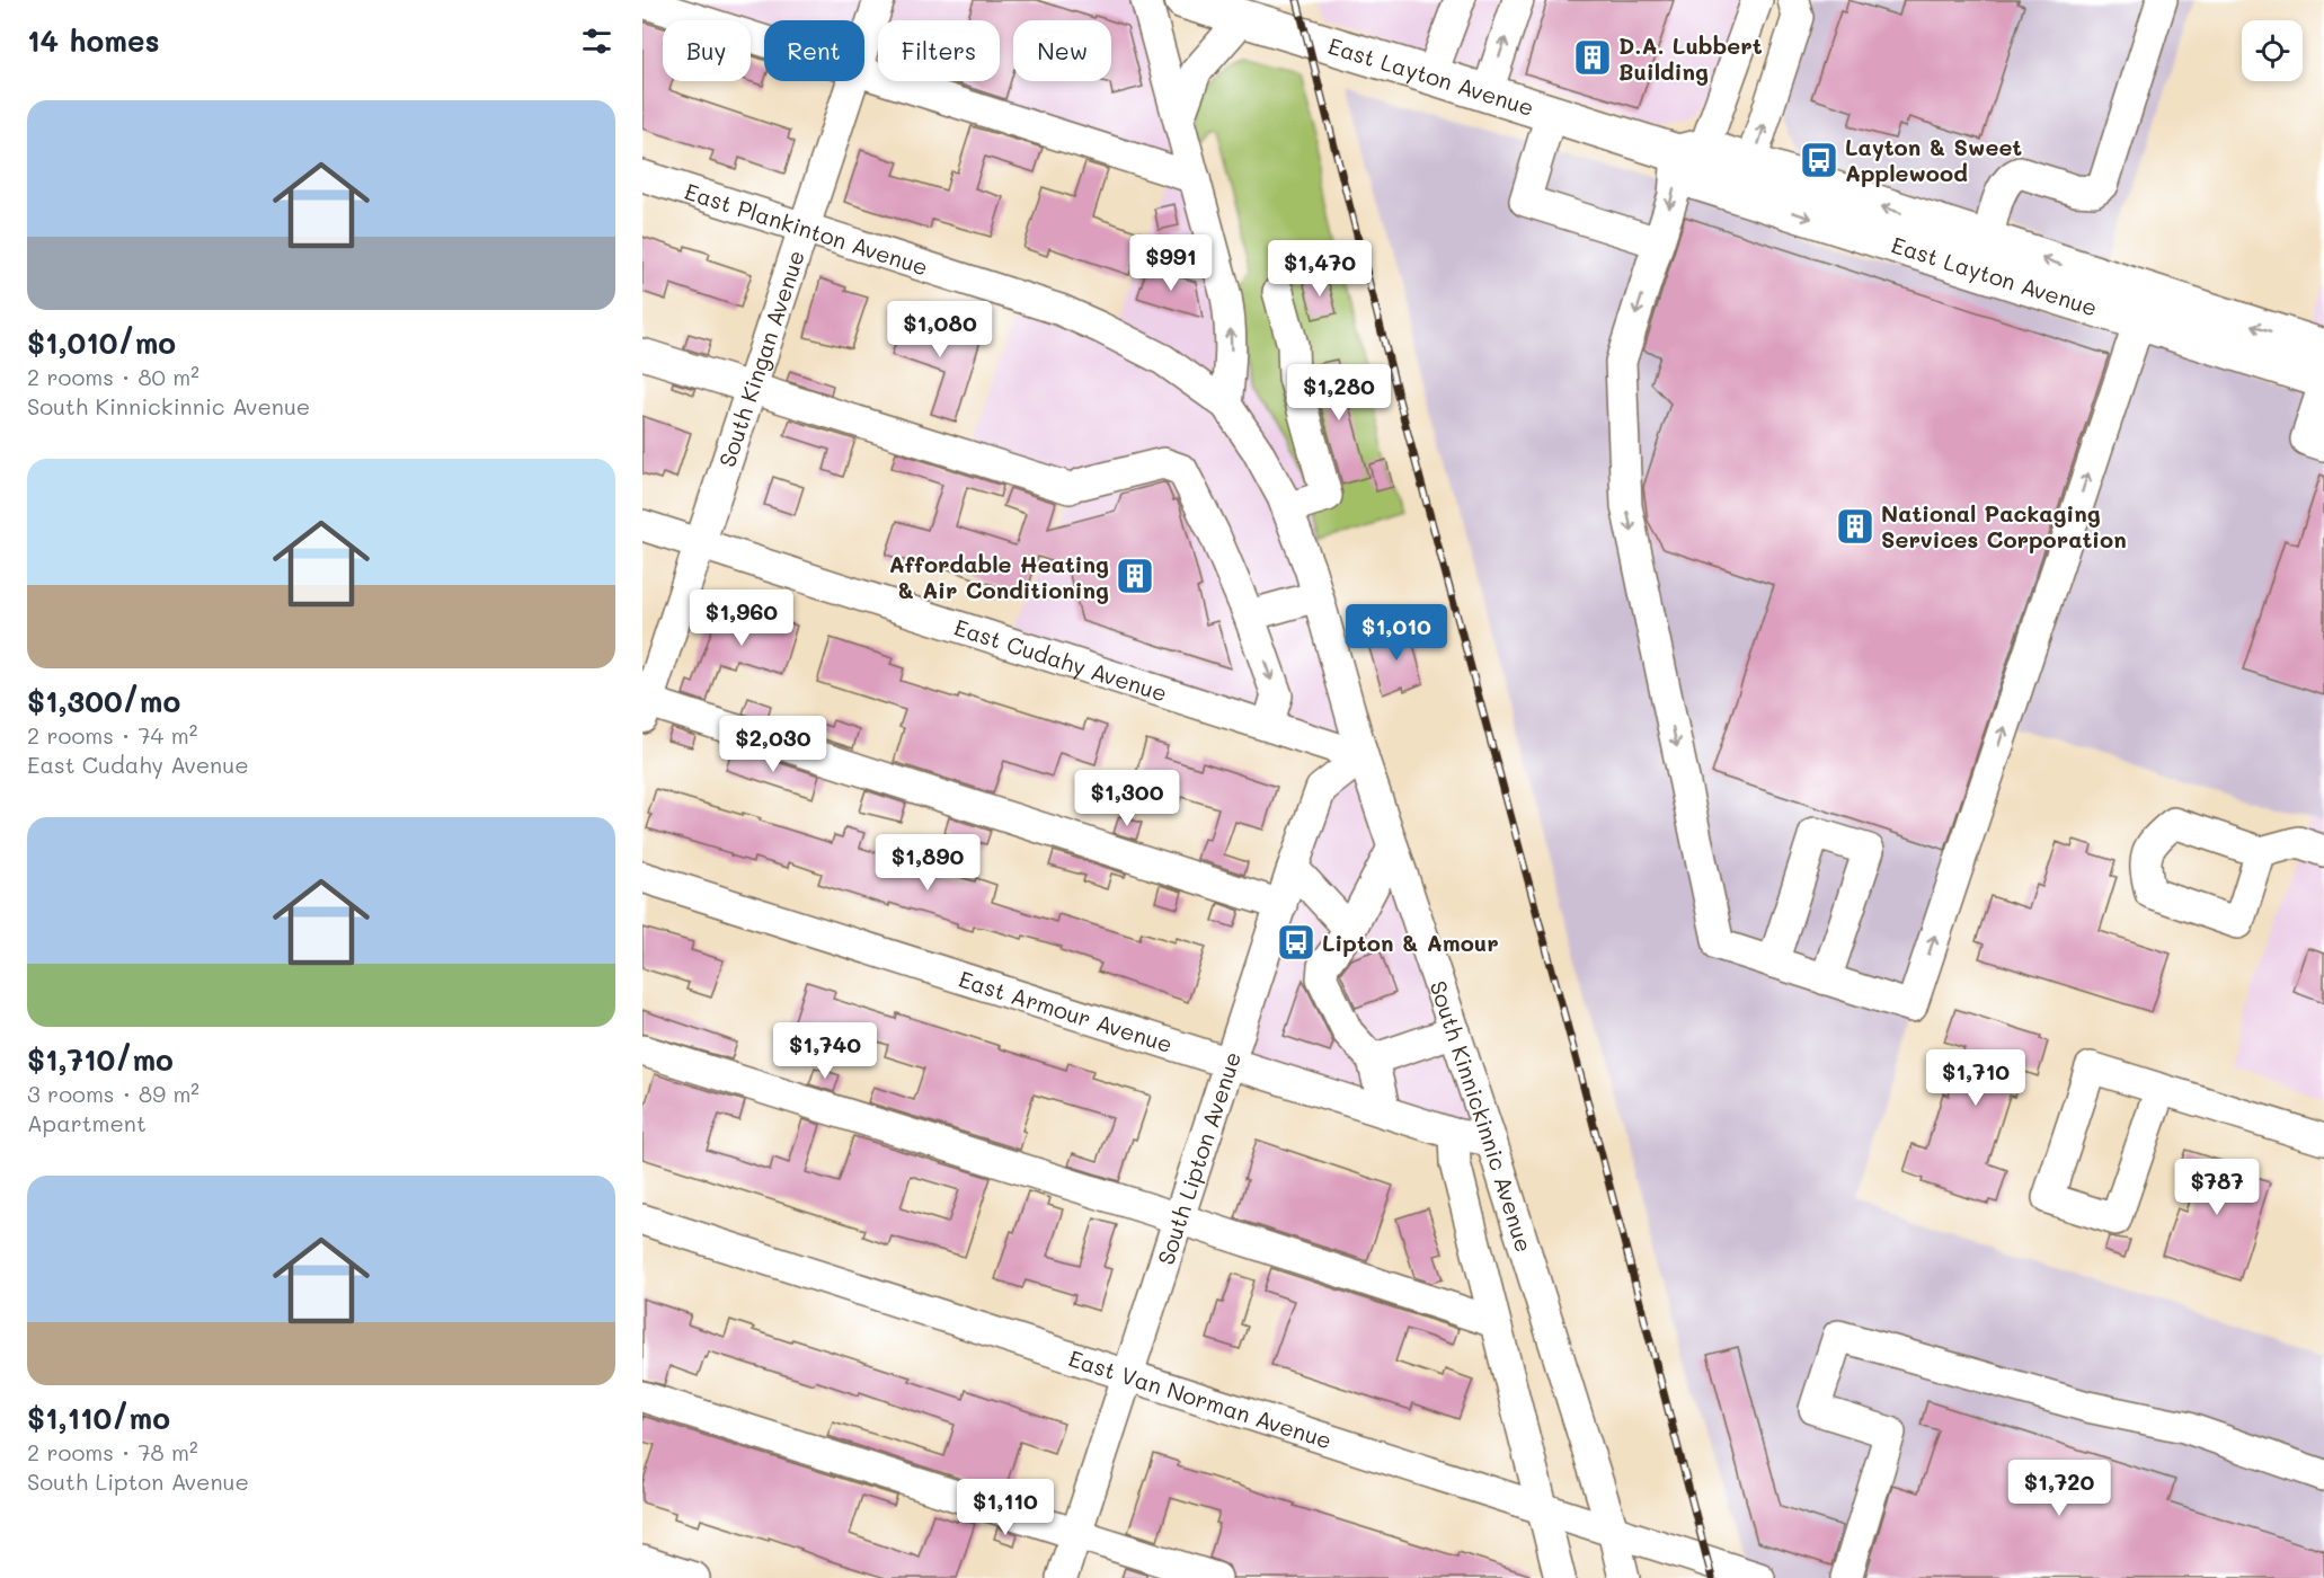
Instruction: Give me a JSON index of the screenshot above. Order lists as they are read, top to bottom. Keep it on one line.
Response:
{"streets":{"main road":["East Layton Avenue"],"street":["East Plankinton Avenue","South Kingan Avenue","East Cudahy Avenue","East Armour Avenue","South Kinnickinnic Avenue","South Lipton Avenue","East Van Norman Avenue"]},"crossings":[["East Plankinton Avenue","South Kingan Avenue"],["East Plankinton Avenue","South Kinnickinnic Avenue"],["South Kingan Avenue","East Cudahy Avenue"],["East Cudahy Avenue","South Kinnickinnic Avenue"],["East Cudahy Avenue","South Lipton Avenue"],["East Armour Avenue","South Kinnickinnic Avenue"],["East Armour Avenue","South Lipton Avenue"],["South Kinnickinnic Avenue","South Lipton Avenue"],["South Kinnickinnic Avenue","East Van Norman Avenue"],["South Lipton Avenue","East Van Norman Avenue"]],"places":{"building":["D.A. Lubbert Building","National Packaging Services Corporation","Affordable Heating & Air Conditioning"],"bus stop":["Layton & Sweet Applewood","Lipton & Amour"]},"page":{"heading":"14 homes","chip":["Buy","Rent","Filters","New"],"list":[{"name":"$1,010/mo","note":"2 rooms · 80 m² · South Kinnickinnic Avenue"},{"name":"$1,300/mo","note":"2 rooms · 74 m² · East Cudahy Avenue"},{"name":"$1,710/mo","note":"3 rooms · 89 m² · Apartment"},{"name":"$1,110/mo","note":"2 rooms · 78 m² · South Lipton Avenue"}],"price":["$991","$1,470","$1,080","$1,280","$1,960","$1,010","$2,030","$1,300","$1,890","$1,740","$1,710","$787","$1,720","$1,110"]}}
